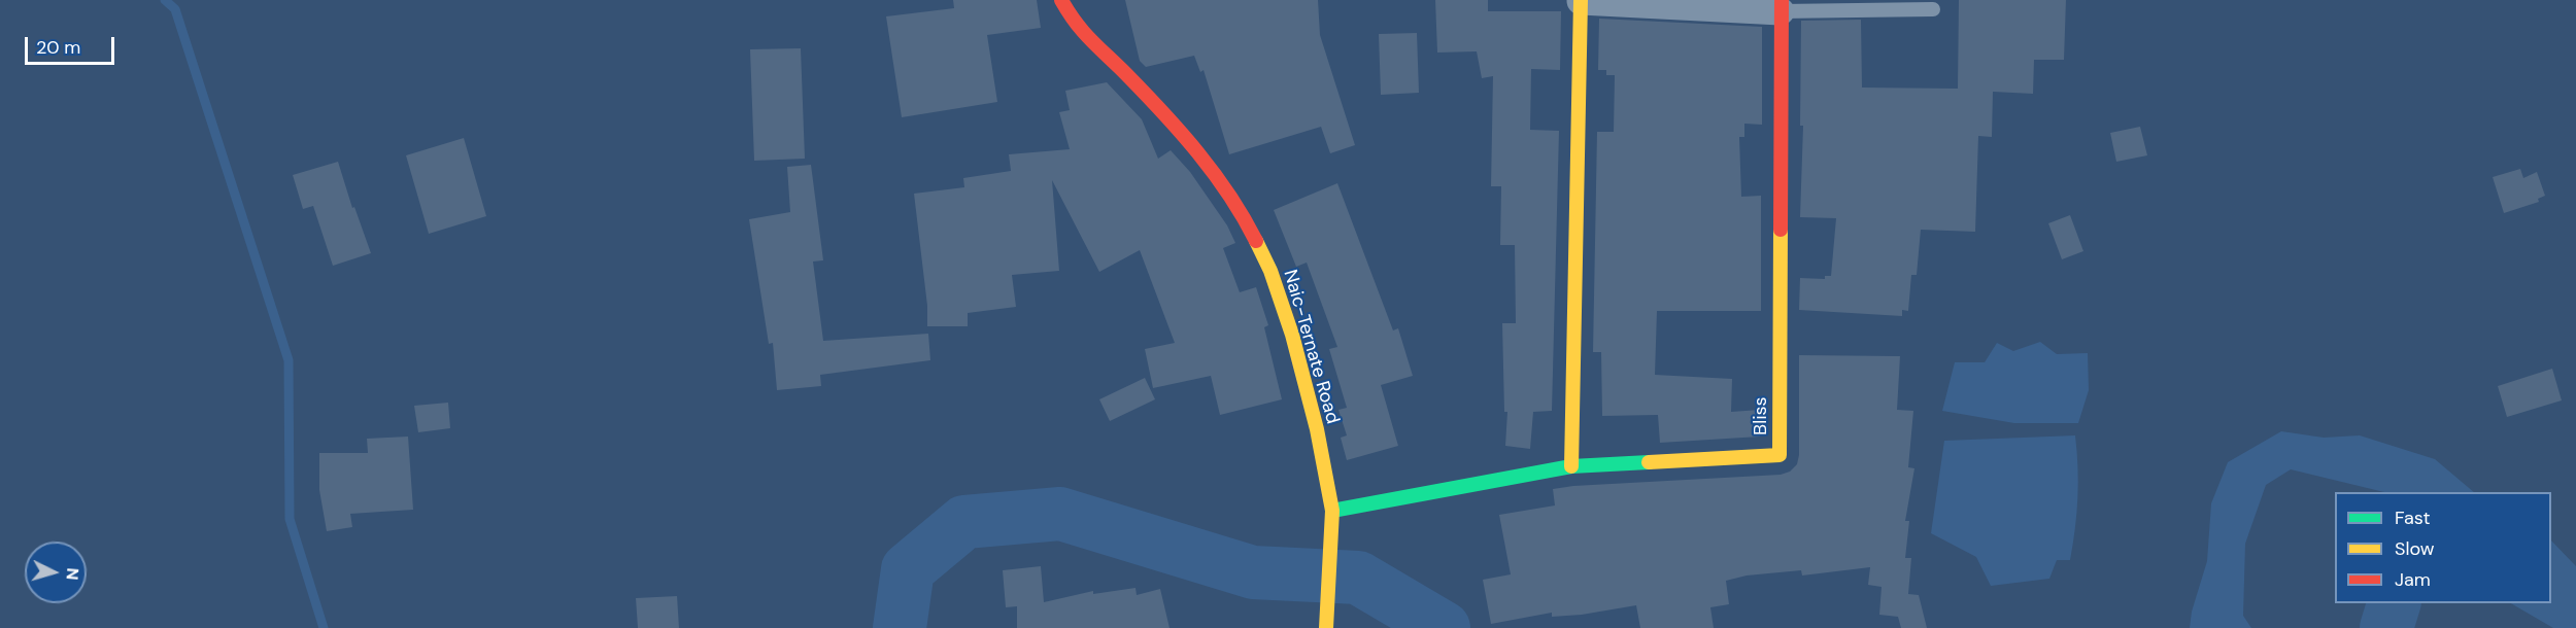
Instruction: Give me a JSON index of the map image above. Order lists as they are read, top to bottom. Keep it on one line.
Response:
{"streets":{"street":["Naic-Ternate Road","Bliss"]},"crossings":[["Naic-Ternate Road","Bliss"]],"legend":["Fast","Slow","Jam"],"scale_bar":"20 m","north":"right"}
